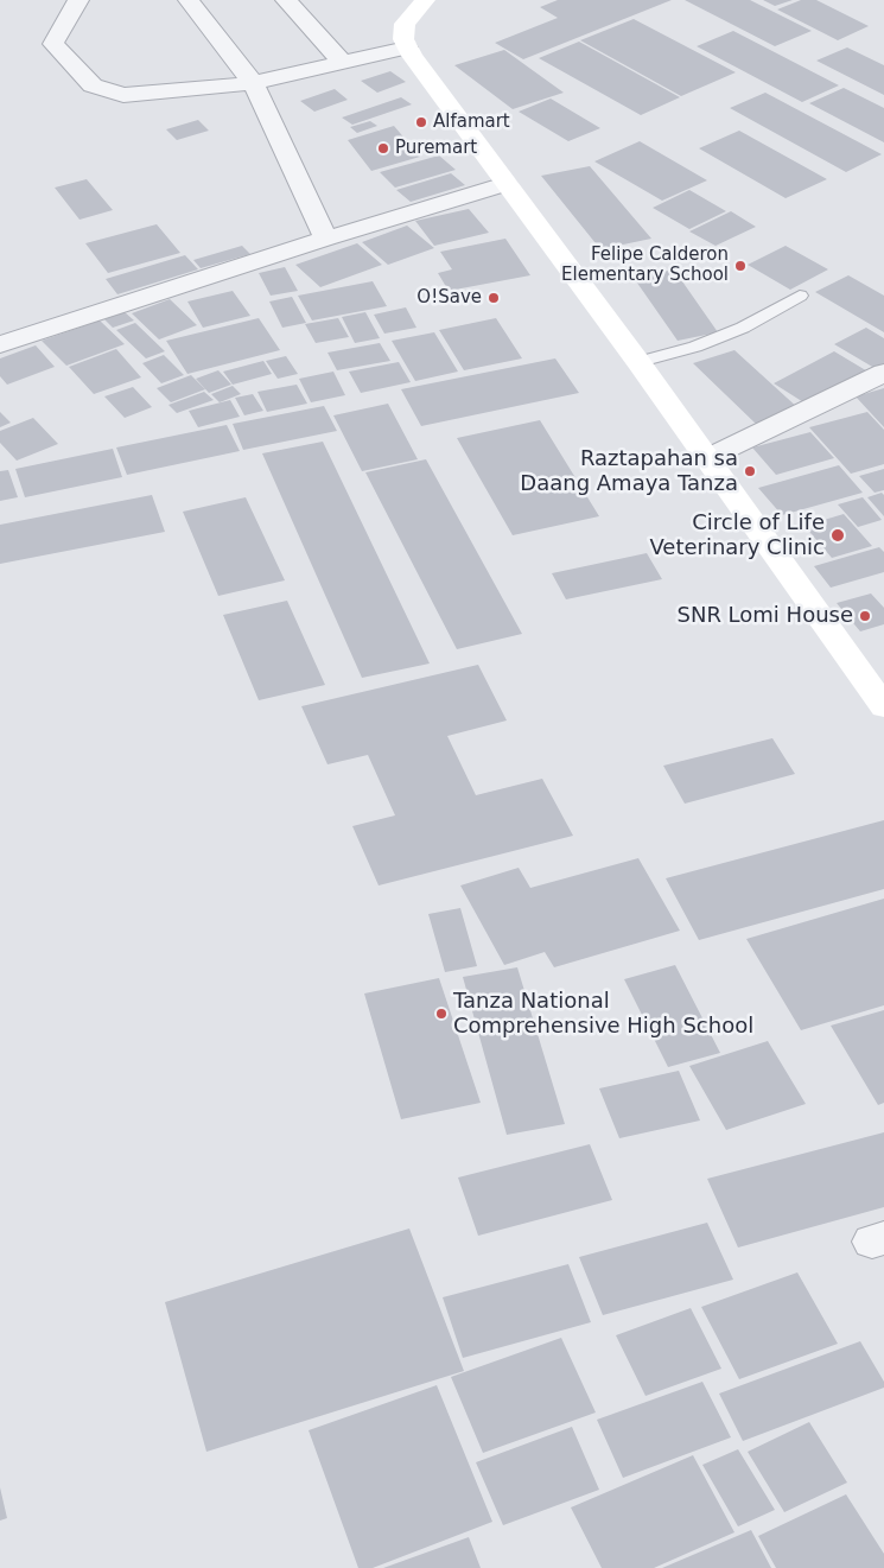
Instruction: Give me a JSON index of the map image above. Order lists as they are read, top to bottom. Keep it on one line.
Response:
{"places":["Alfamart","Puremart","Felipe Calderon Elementary School","O!Save","Raztapahan sa Daang Amaya Tanza","Circle of Life Veterinary Clinic","SNR Lomi House","Tanza National Comprehensive High School"]}
